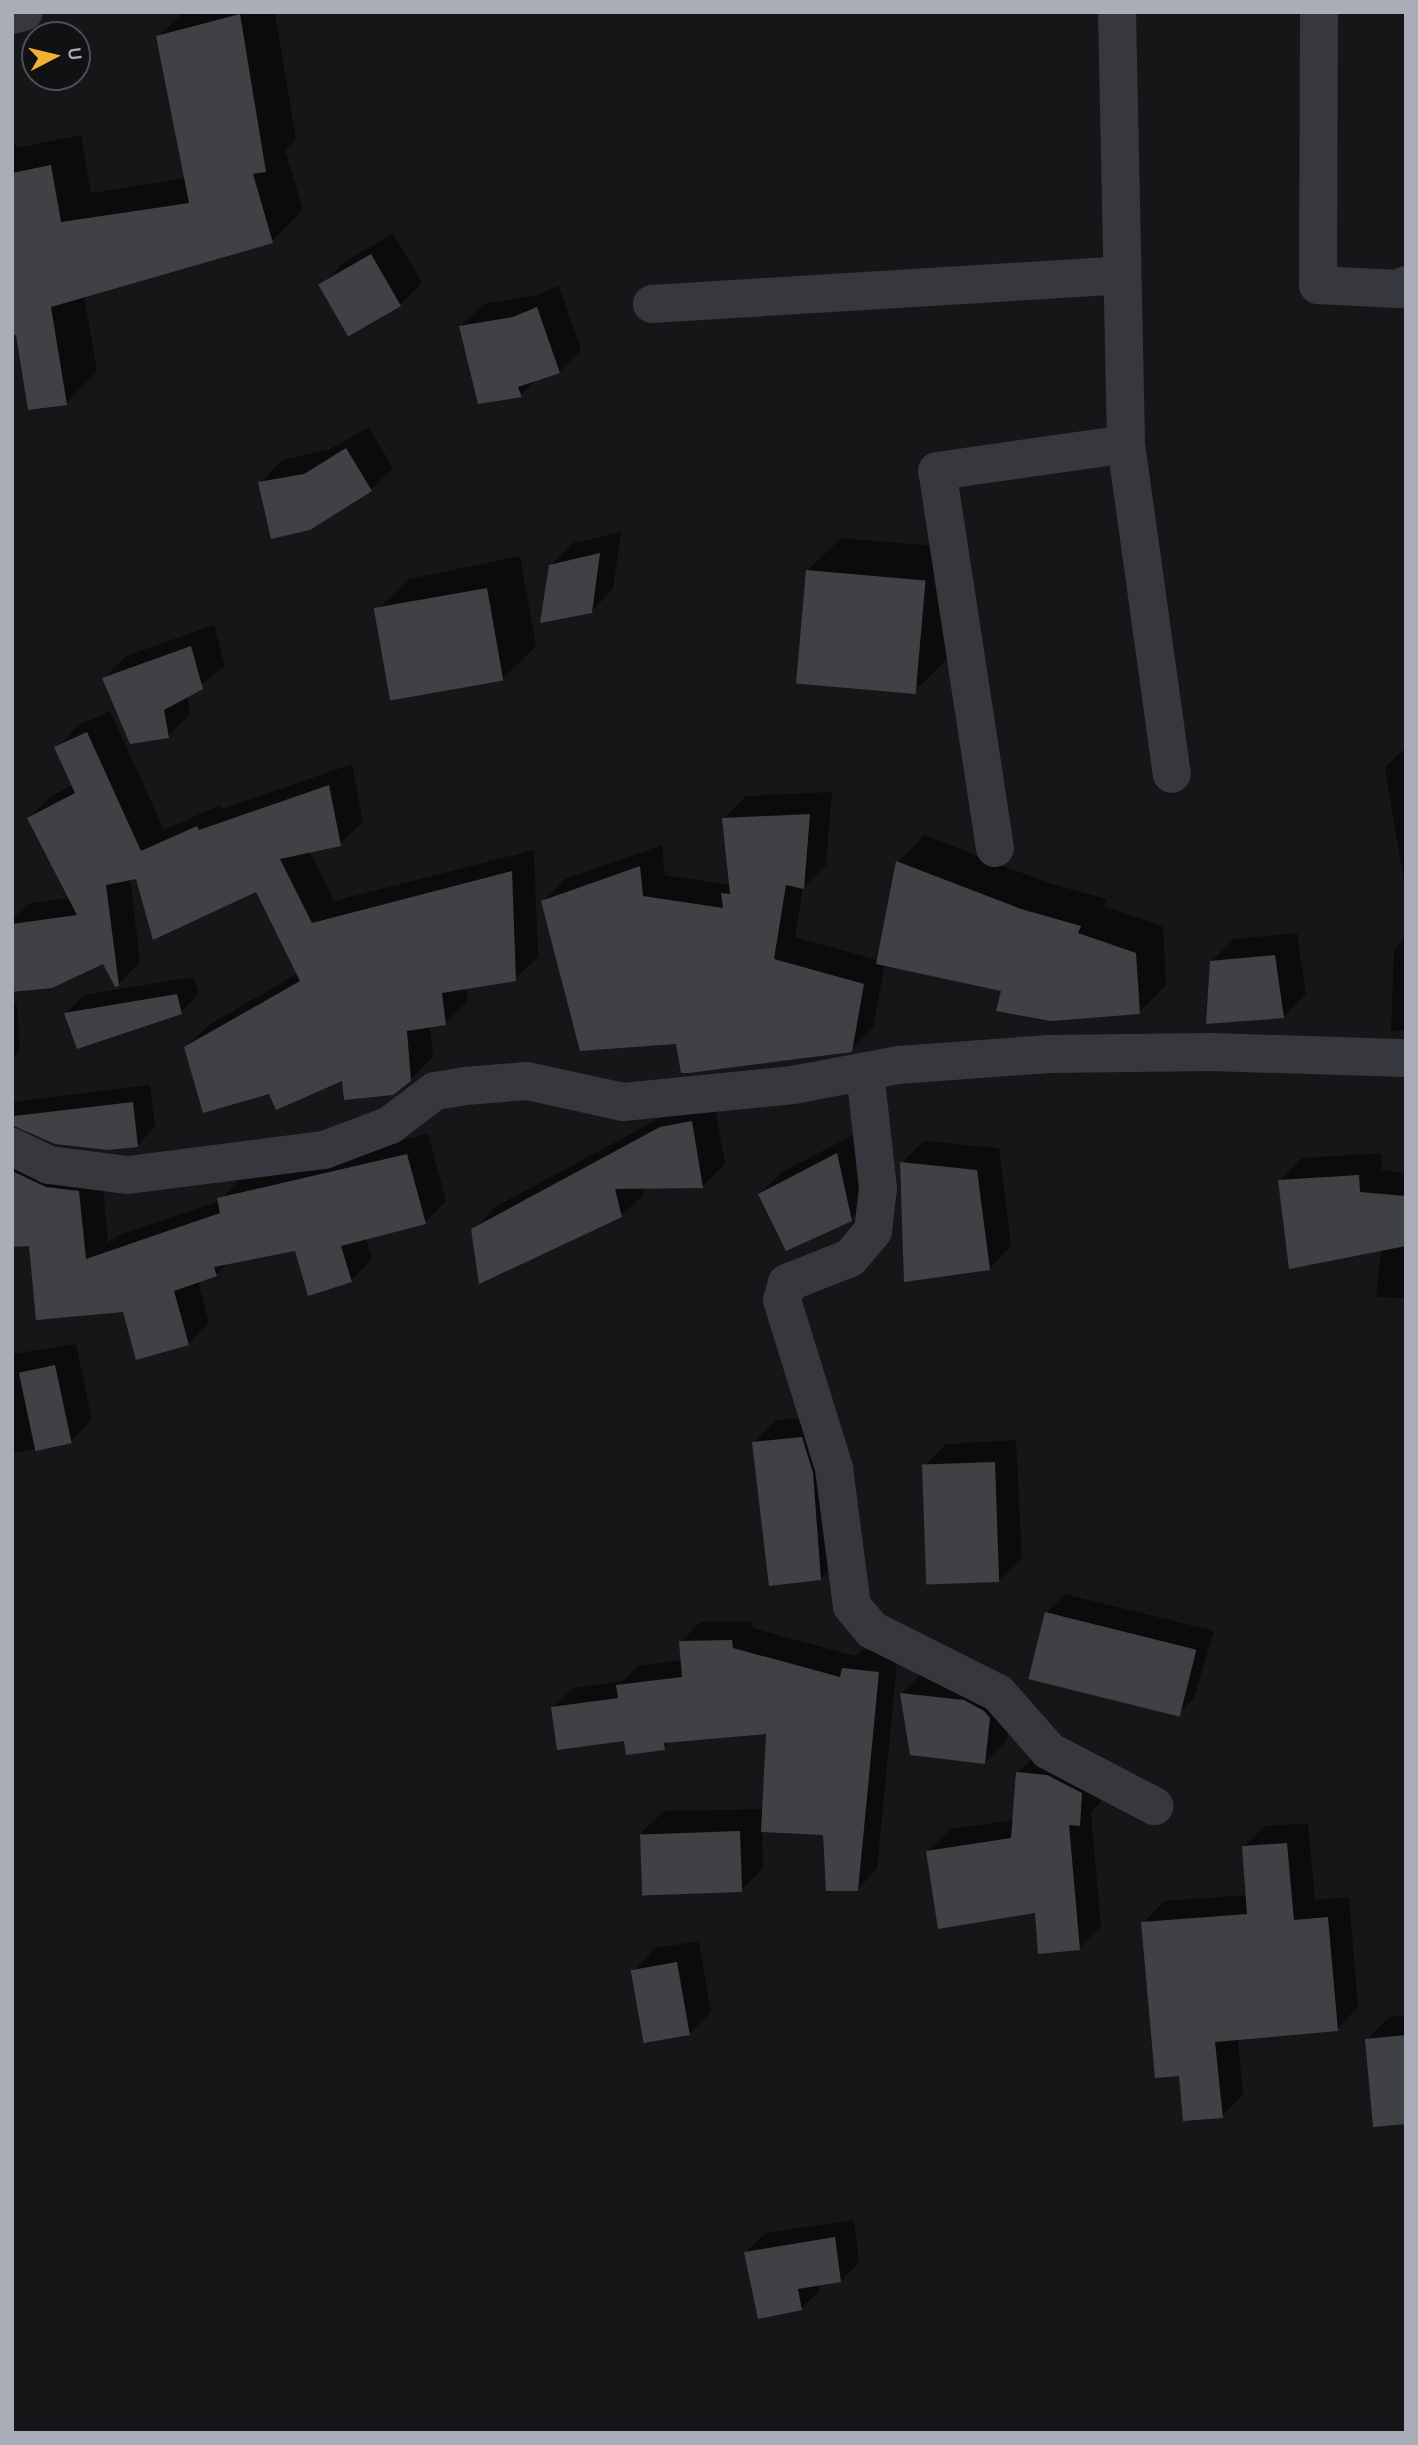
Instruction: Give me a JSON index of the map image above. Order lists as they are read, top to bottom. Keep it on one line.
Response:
{"north":"right"}
